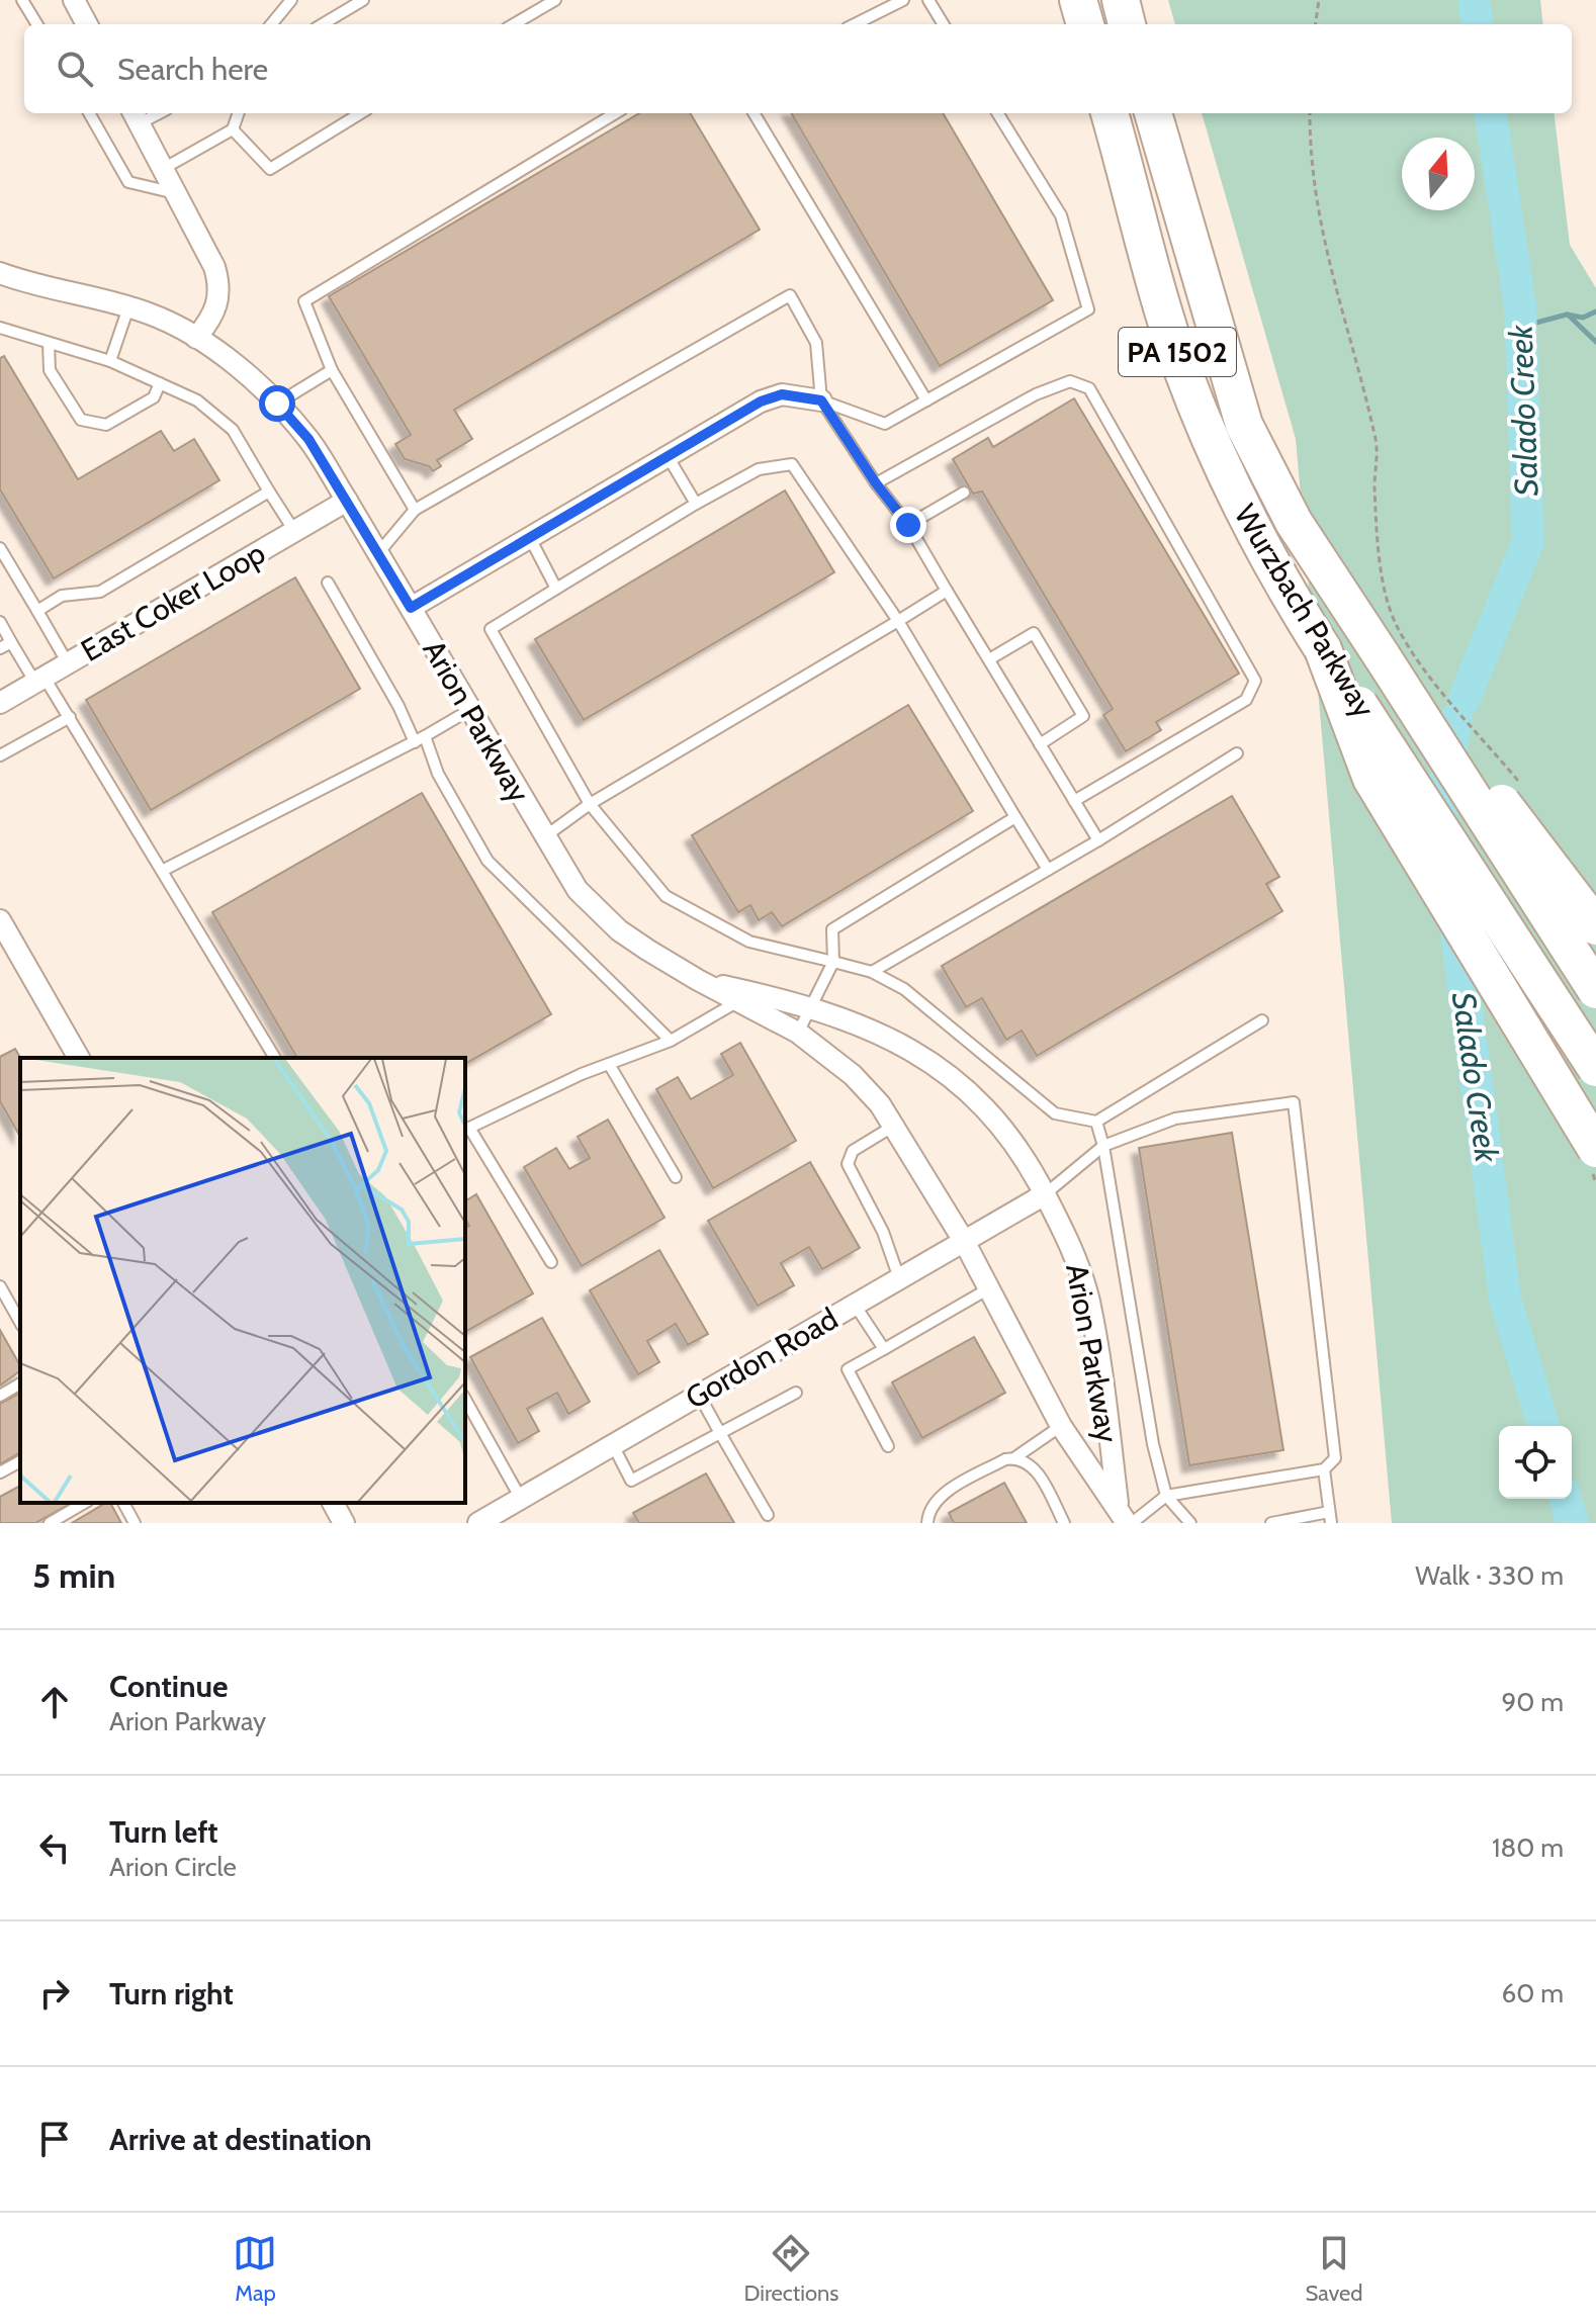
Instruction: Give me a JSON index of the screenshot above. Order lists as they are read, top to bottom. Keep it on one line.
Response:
{"streets":{"highway":["PA 1502","Wurzbach Parkway"],"street":["East Coker Loop","Arion Parkway","Gordon Road"]},"crossings":[["East Coker Loop","Arion Parkway"],["Arion Parkway","Gordon Road"]],"water":["Salado Creek"],"north":"top","page":{"search":"Search here","heading":["5 min","Walk · 330 m"],"list":[["Continue","Arion Parkway","90 m"],["Turn left","Arion Circle","180 m"],["Turn right","60 m"],"Arrive at destination"],"nav":["Map","Directions","Saved"]}}
